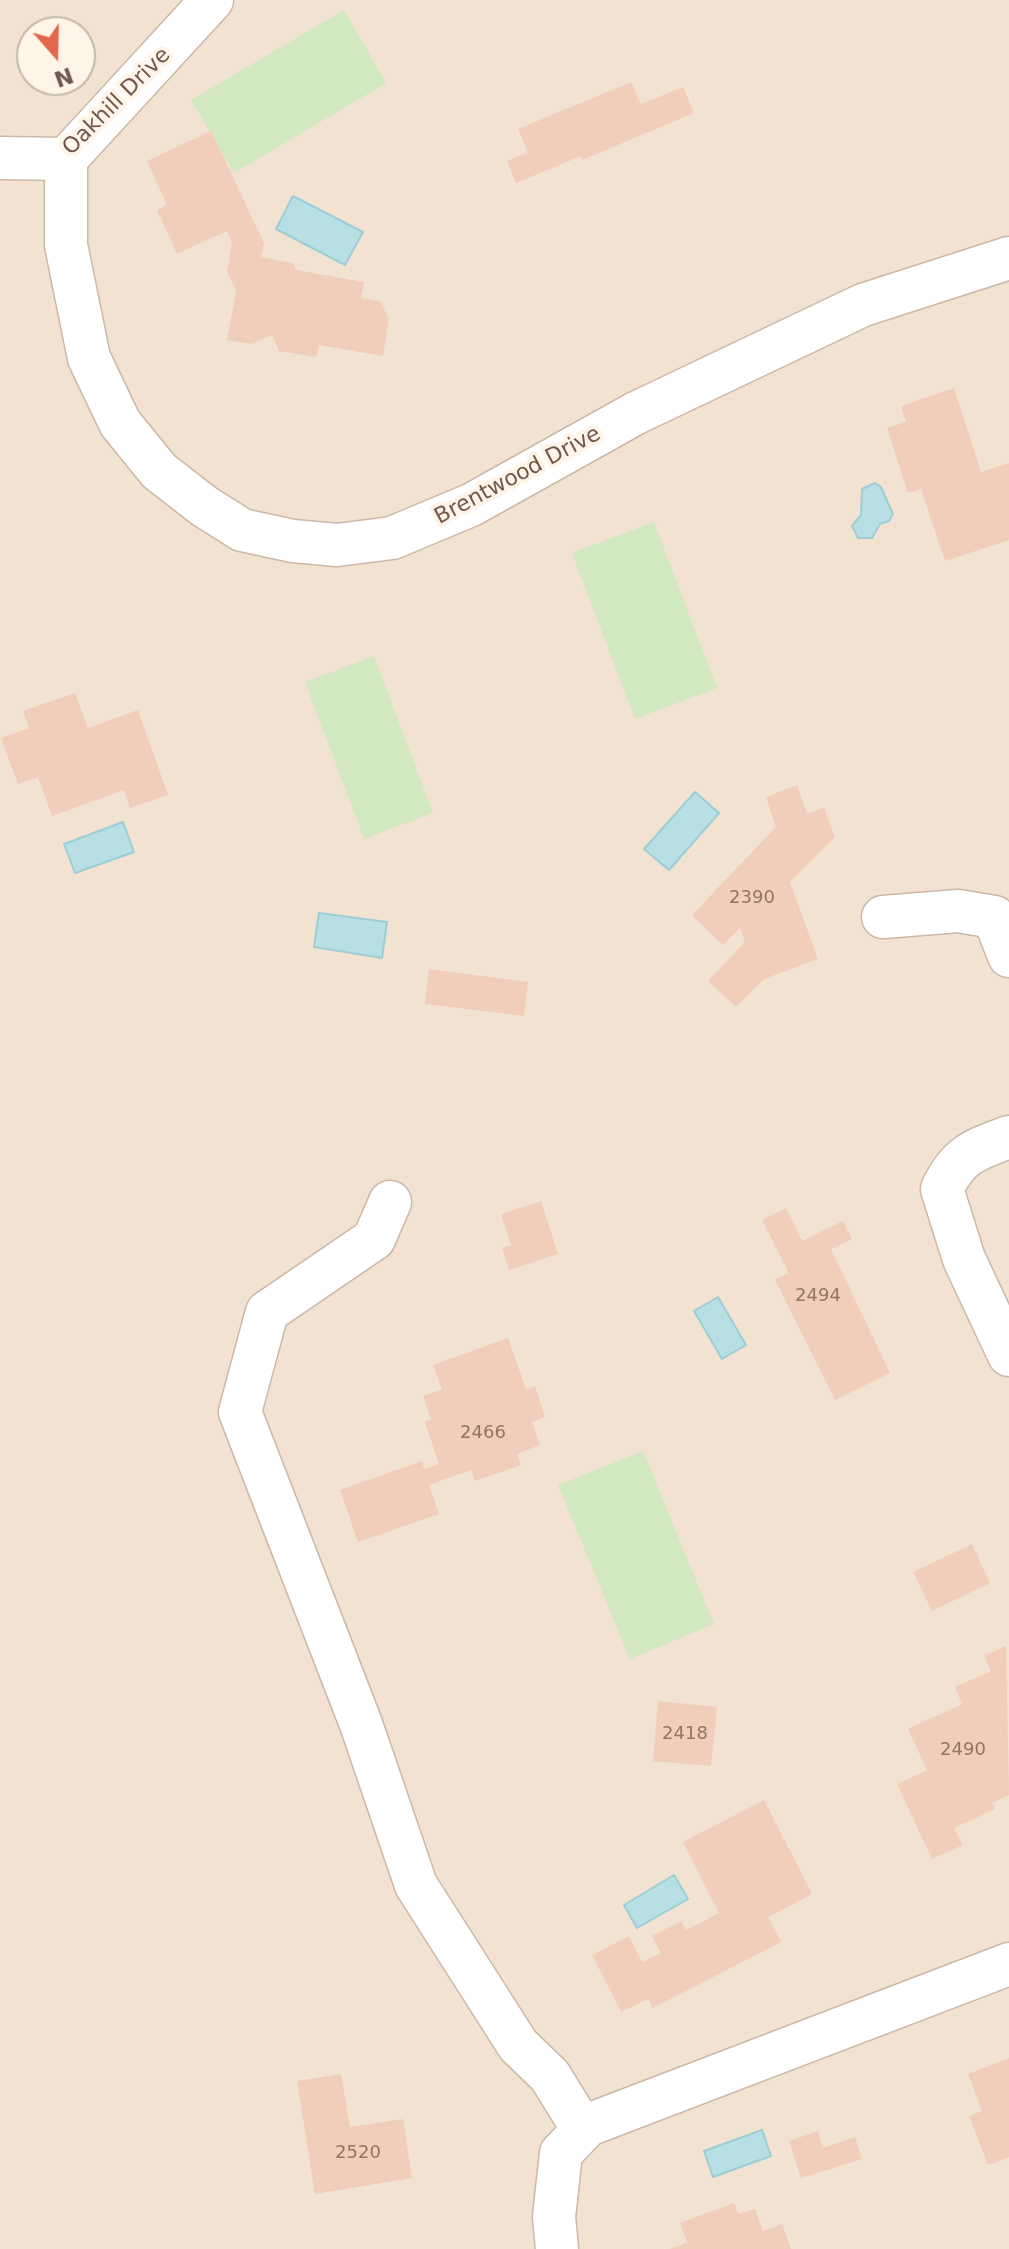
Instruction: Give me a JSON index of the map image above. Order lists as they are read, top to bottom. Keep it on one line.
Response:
{"streets":{"street":["Oakhill Drive","Brentwood Drive"]},"crossings":[["Oakhill Drive","Brentwood Drive"]],"house_numbers":["2390","2494","2466","2418","2490","2520"],"north":"bottom"}
